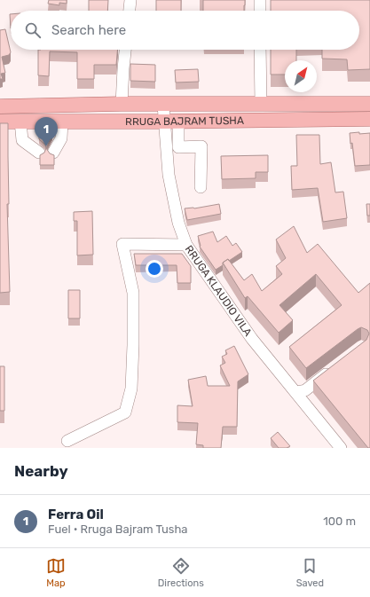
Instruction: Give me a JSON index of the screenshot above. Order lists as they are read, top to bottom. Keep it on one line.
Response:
{"streets":{"main road":["RRUGA BAJRAM TUSHA"],"street":["RRUGA KLAUDIO VILA"]},"crossings":[["RRUGA BAJRAM TUSHA","RRUGA KLAUDIO VILA"]],"north":"top right","page":{"search":"Search here","pins":"1","heading":"Nearby","list":[{"mark":"1","name":"Ferra Oil","note":"Fuel · Rruga Bajram Tusha","value":"100 m"}],"nav":["Map","Directions","Saved"]}}
